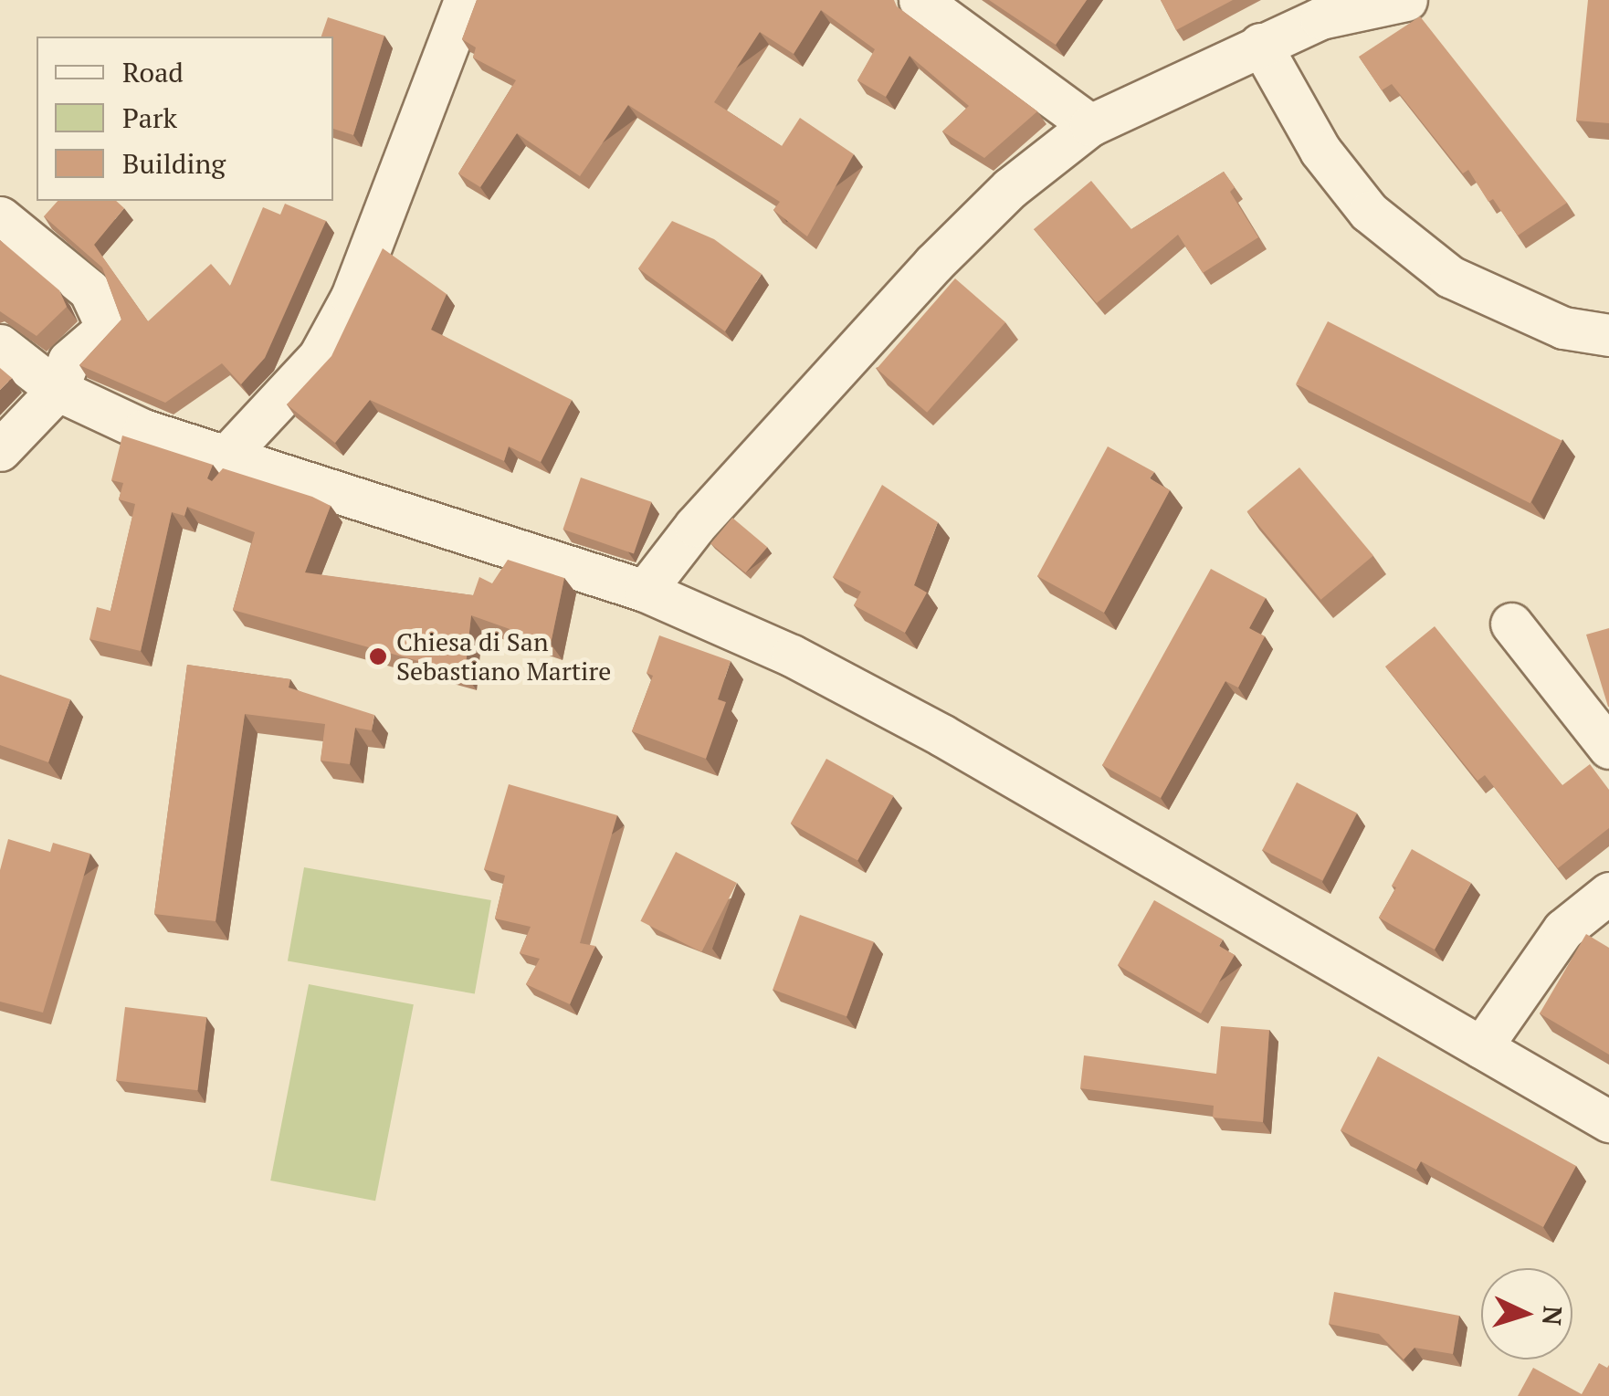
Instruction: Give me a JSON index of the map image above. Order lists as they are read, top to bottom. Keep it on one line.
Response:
{"places":["Chiesa di San Sebastiano Martire"],"legend":["Road","Park","Building"],"north":"right"}
